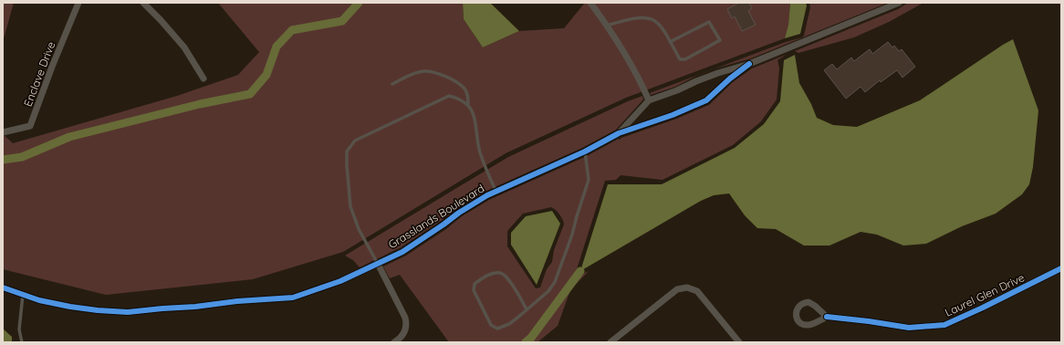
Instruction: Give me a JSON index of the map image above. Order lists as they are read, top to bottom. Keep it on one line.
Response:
{"streets":{"street":["Enclave Drive","Grasslands Boulevard","Laurel Glen Drive"]}}
